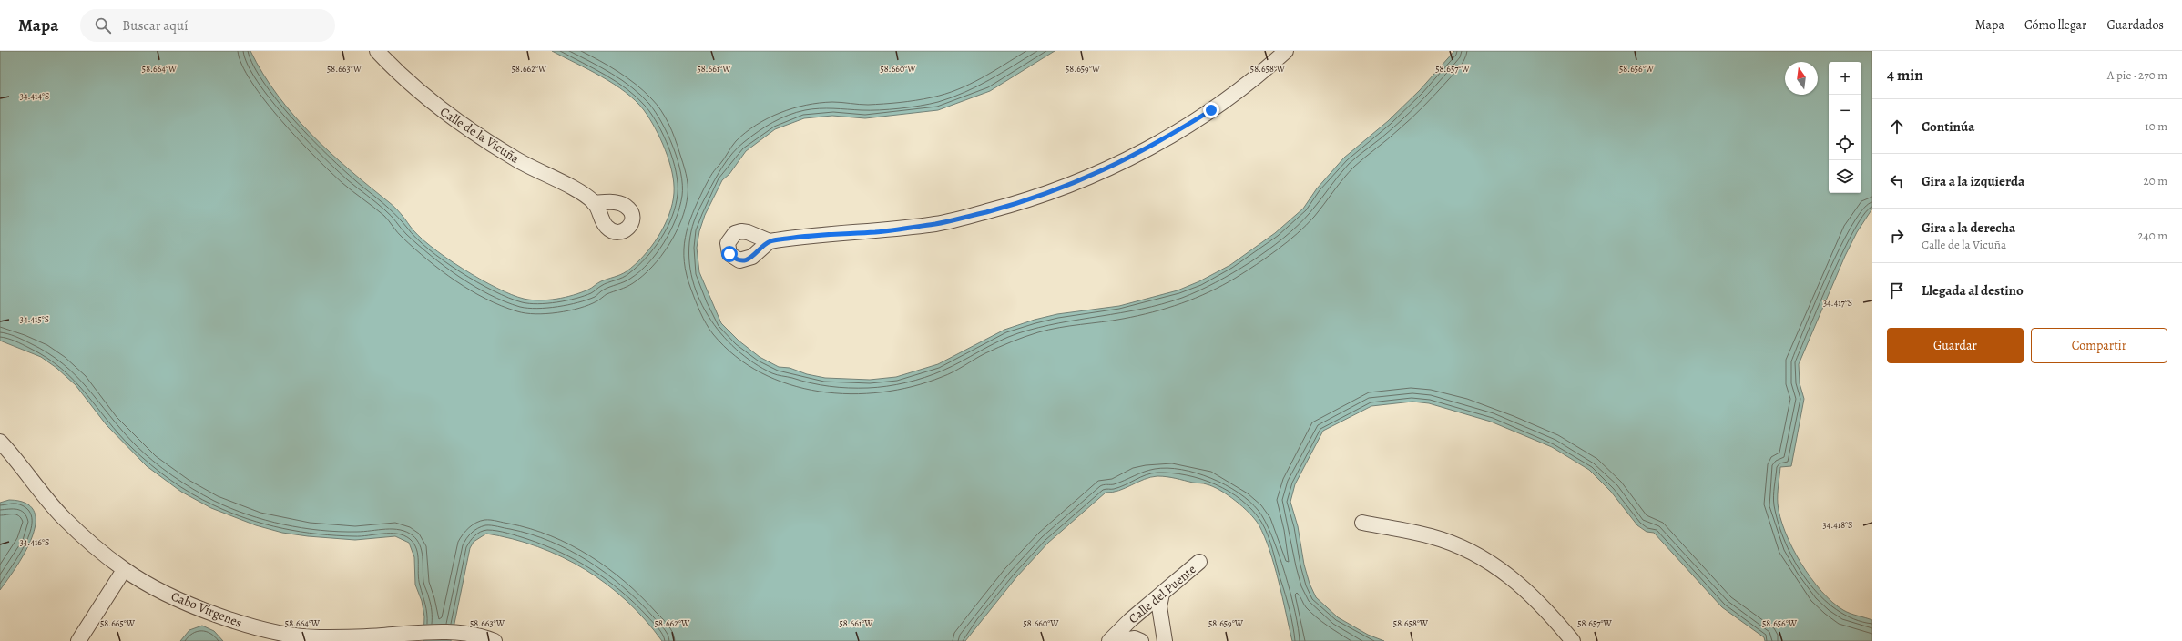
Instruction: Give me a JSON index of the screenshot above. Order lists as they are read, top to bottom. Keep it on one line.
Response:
{"streets":{"street":["Calle de la Vicuña","Calle del Puente","Cabo Vírgenes"]},"north":"top","page":{"header":"Mapa","search":"Buscar aquí","nav":["Mapa","Cómo llegar","Guardados"],"heading":["4 min","A pie · 270 m"],"map_buttons":["+","−"],"list":[["Continúa","10 m"],["Gira a la izquierda","20 m"],["Gira a la derecha","Calle de la Vicuña","240 m"],"Llegada al destino"],"buttons":["Guardar","Compartir"]},"coordinates":["58.660°W","58.664°W","58.663°W","58.662°W","58.661°W","58.659°W","58.658°W","58.657°W","58.656°W","34.414°S","34.417°S","34.415°S","34.418°S","34.416°S","58.665°W"]}
